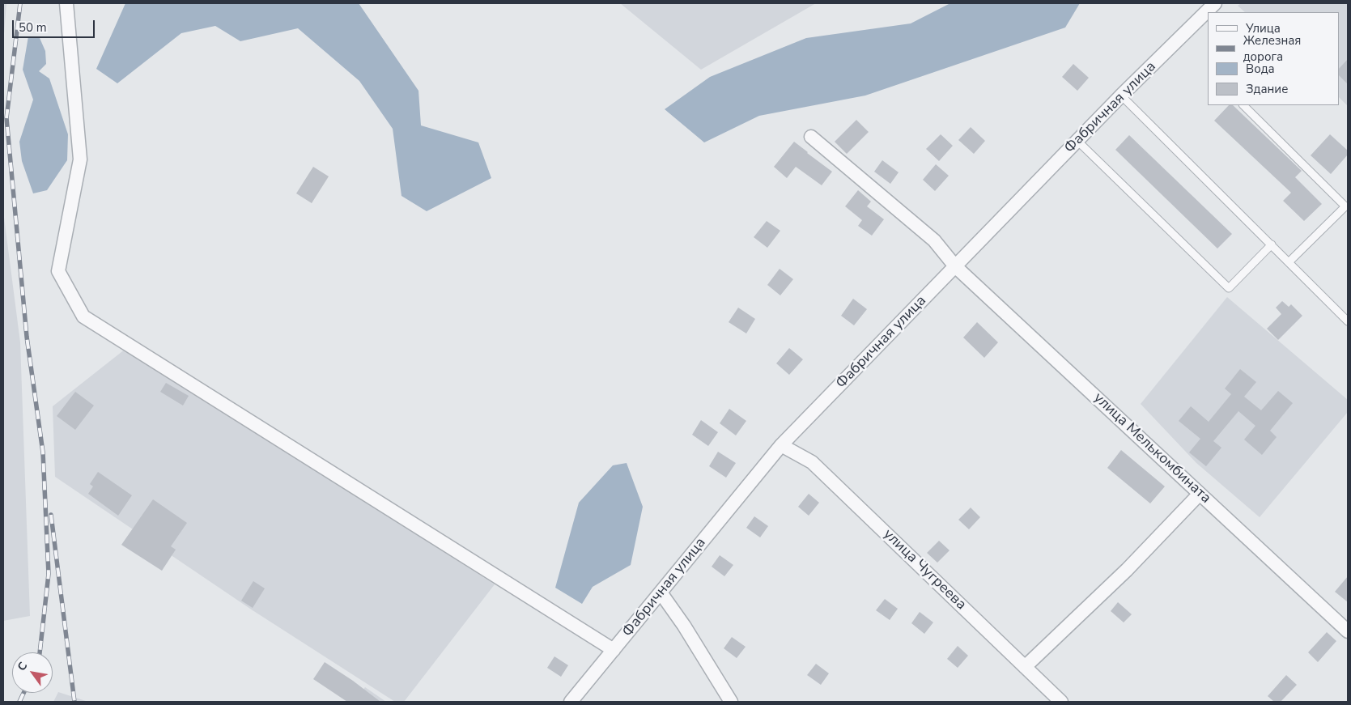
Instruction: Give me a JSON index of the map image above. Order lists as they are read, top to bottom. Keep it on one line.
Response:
{"streets":{"street":["Фабричная улица","улица Мелькомбината","улица Чугреева"]},"crossings":[["Фабричная улица","улица Мелькомбината"],["Фабричная улица","улица Чугреева"]],"legend":["Улица","Железная дорога","Вода","Здание"],"scale_bar":"50 m","north":"top left"}
